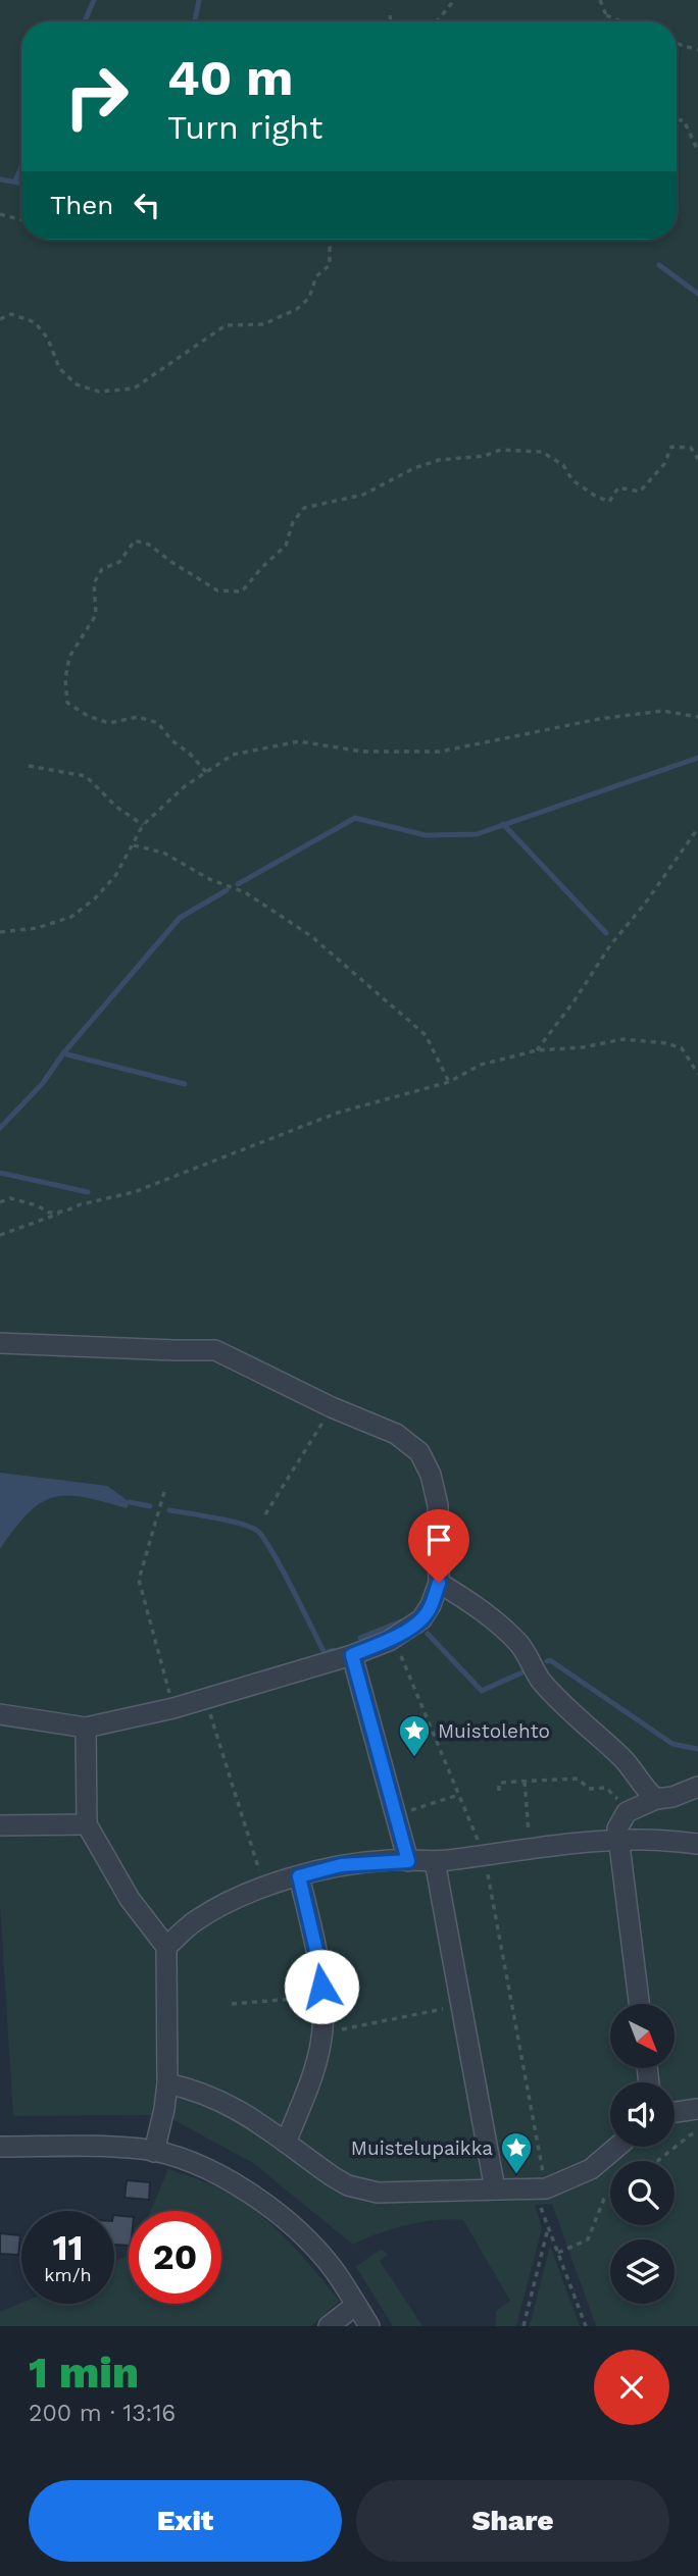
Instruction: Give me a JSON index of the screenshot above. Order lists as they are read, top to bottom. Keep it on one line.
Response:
{"places":{"place":["Muistolehto","Muistelupaikka"]},"north":"bottom right","page":{"turn":["40 m","Turn right"],"then":"Then","speed":"11 km/h","limit":"20","heading":["1 min","200 m · 13:16"],"buttons":["Exit","Share"]}}
